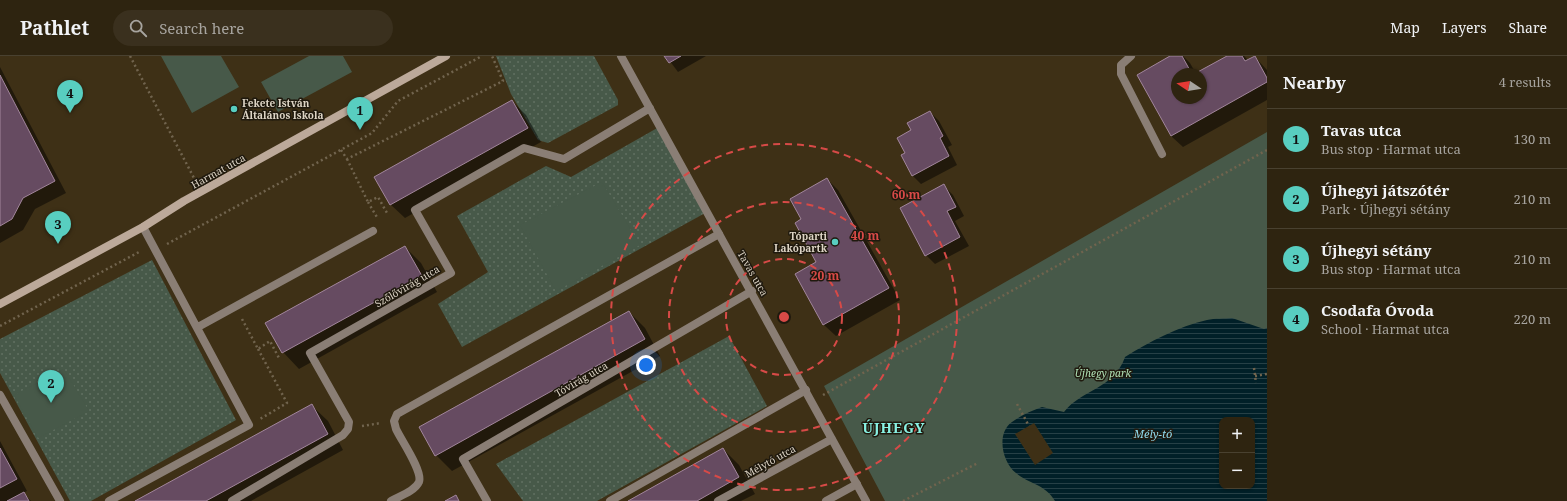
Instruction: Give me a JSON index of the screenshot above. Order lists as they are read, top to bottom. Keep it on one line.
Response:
{"streets":{"street":["Harmat utca","Tavas utca","Szőlővirág utca","Tóvirág utca","Mélytó utca"]},"crossings":[["Tavas utca","Szőlővirág utca"],["Tavas utca","Tóvirág utca"],["Tavas utca","Mélytó utca"]],"districts":["ÚJHEGY"],"water":["Mély-tó"],"parks":["Újhegy park"],"places":["Fekete István Általános Iskola","Tóparti Lakópartk"],"north":"left","page":{"header":"Pathlet","search":"Search here","nav":["Map","Layers","Share"],"heading":["Nearby","4 results"],"pins":["4","1","3","2"],"list":[{"mark":"1","name":"Tavas utca","note":"Bus stop · Harmat utca","value":"130 m"},{"mark":"2","name":"Újhegyi játszótér","note":"Park · Újhegyi sétány","value":"210 m"},{"mark":"3","name":"Újhegyi sétány","note":"Bus stop · Harmat utca","value":"210 m"},{"mark":"4","name":"Csodafa Óvoda","note":"School · Harmat utca","value":"220 m"}],"map_buttons":["+","−"]},"rings":["60 m","40 m","20 m"]}
